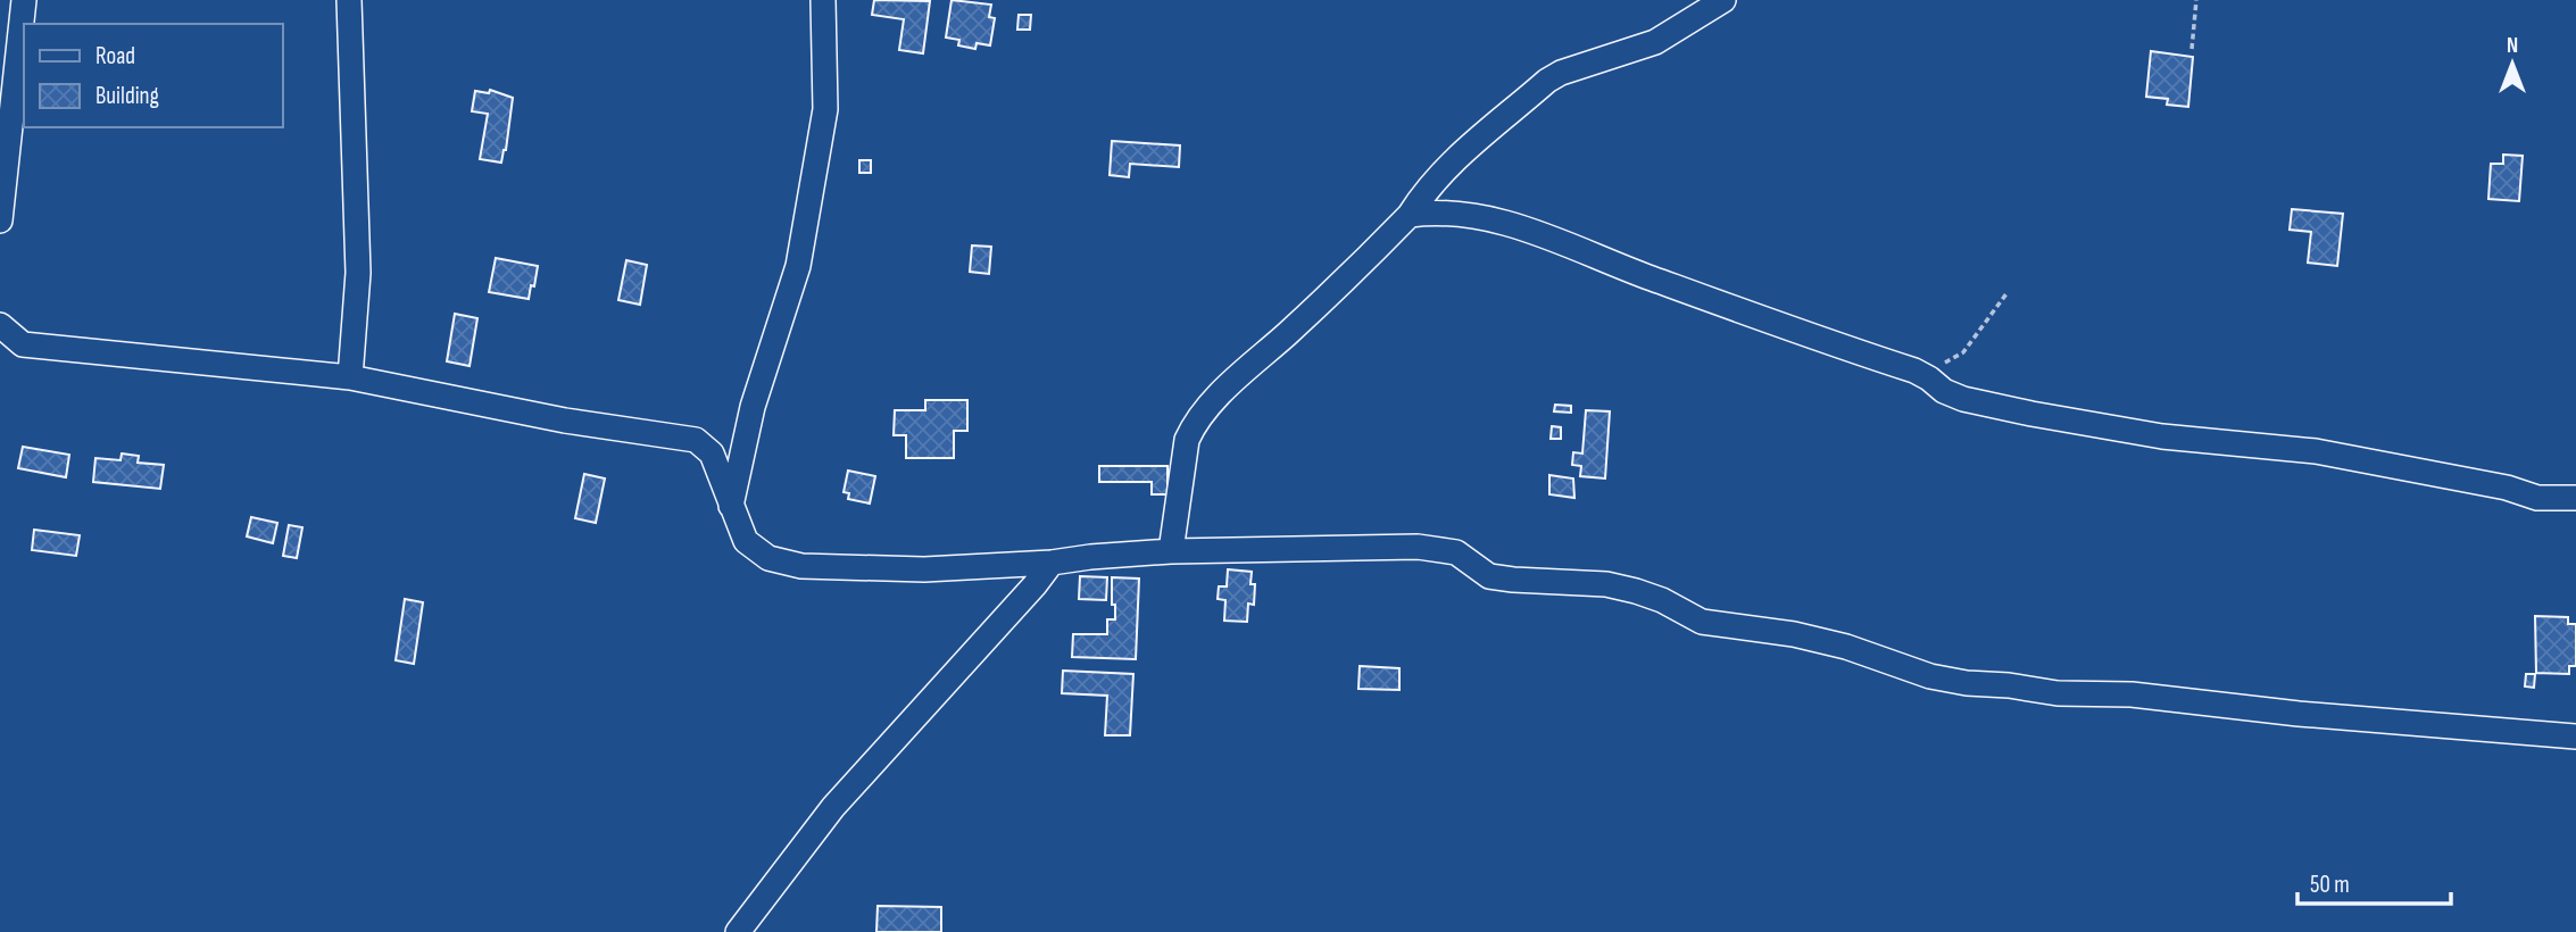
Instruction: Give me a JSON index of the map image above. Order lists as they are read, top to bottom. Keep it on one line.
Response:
{"legend":["Road","Building"],"scale_bar":"50 m","north":"top"}
